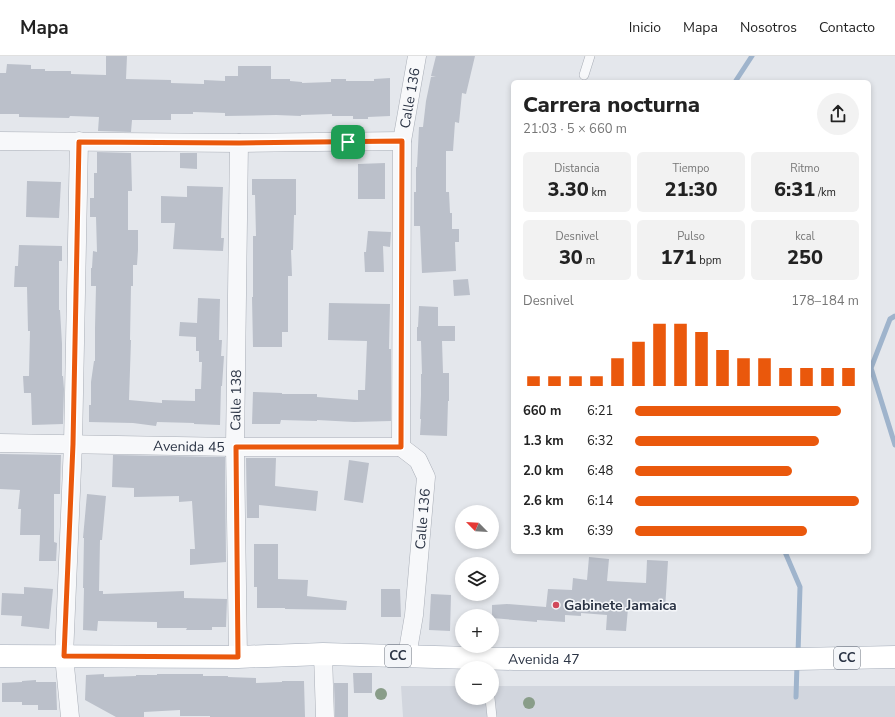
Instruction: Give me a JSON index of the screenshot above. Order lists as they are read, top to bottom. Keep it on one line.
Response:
{"streets":{"main road":["CC","Avenida 47"],"street":["Calle 136","Calle 138","Avenida 45"]},"crossings":[["Calle 136","Avenida 45"],["Calle 136","Avenida 47"],["Calle 138","Avenida 45"],["Calle 138","Avenida 47"]],"places":["Gabinete Jamaica"],"north":"top left","page":{"header":"Mapa","nav":["Inicio","Mapa","Nosotros","Contacto"],"heading":["Carrera nocturna","21:03 · 5 × 660 m"],"stats":[["Distancia","3.30 km"],["Tiempo","21:30"],["Ritmo","6:31 /km"],["Desnivel","30 m"],["Pulso","171 bpm"],["kcal","250"]],"chart":["Desnivel","178–184 m"],"list":[{"name":"660 m","note":"6:21"},{"name":"1.3 km","note":"6:32"},{"name":"2.0 km","note":"6:48"},{"name":"2.6 km","note":"6:14"},{"name":"3.3 km","note":"6:39"}],"map_buttons":["+","−"]}}
